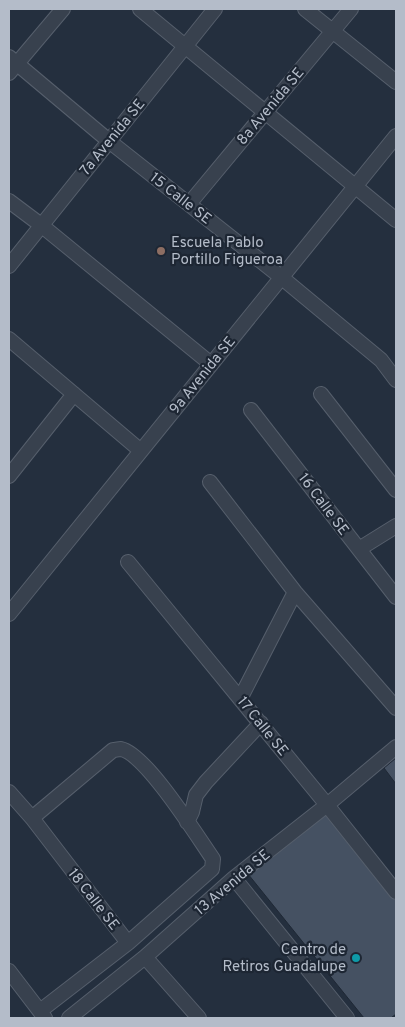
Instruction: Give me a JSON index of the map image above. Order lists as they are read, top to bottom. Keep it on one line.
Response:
{"streets":{"street":["8a Avenida SE","7a Avenida SE","15 Calle SE","9a Avenida SE","16 Calle SE","17 Calle SE","13 Avenida SE","18 Calle SE"]},"crossings":[["8a Avenida SE","15 Calle SE"],["7a Avenida SE","15 Calle SE"],["15 Calle SE","9a Avenida SE"],["17 Calle SE","13 Avenida SE"]],"places":["Escuela Pablo Portillo Figueroa","Centro de Retiros Guadalupe"]}
